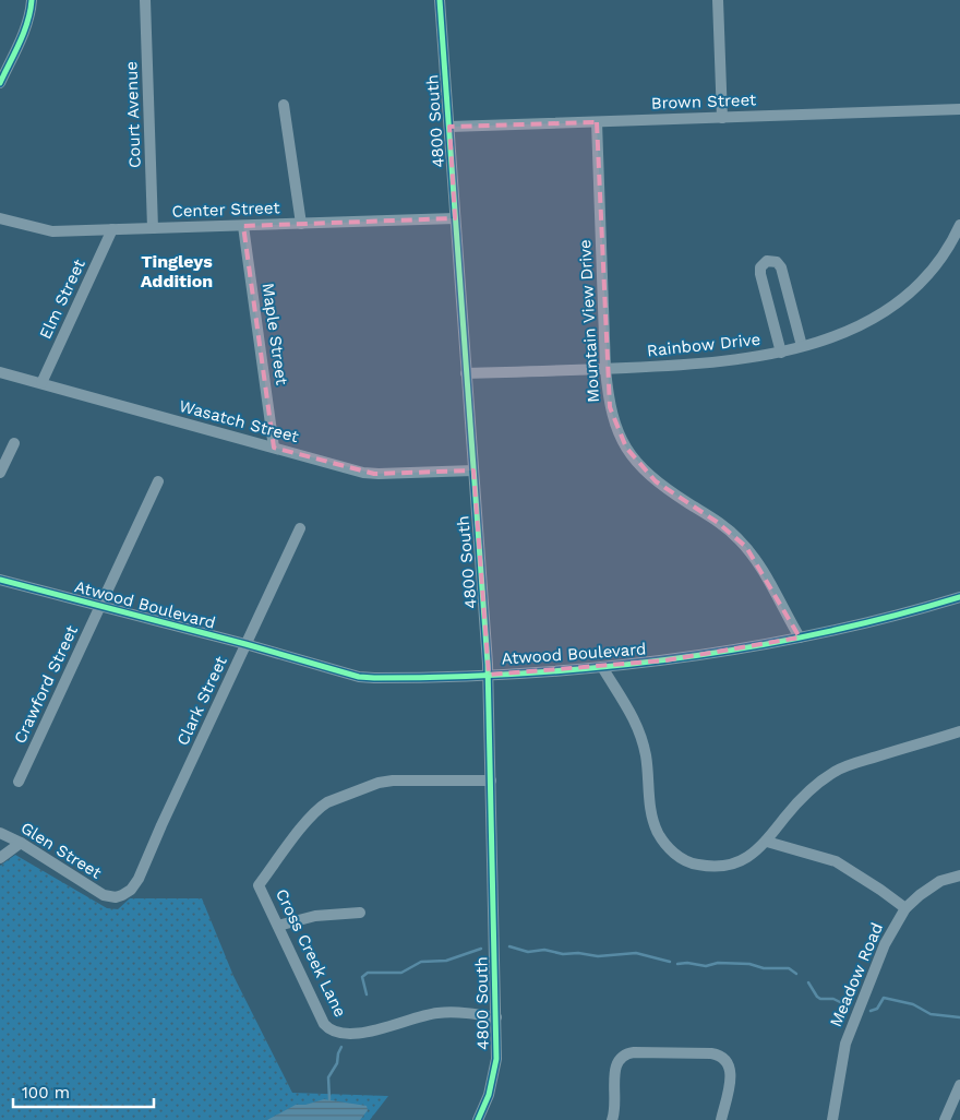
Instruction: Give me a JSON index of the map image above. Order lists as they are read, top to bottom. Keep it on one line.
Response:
{"streets":{"street":["Brown Street","Court Avenue","4800 South","Center Street","Elm Street","Mountain View Drive","Maple Street","Rainbow Drive","Wasatch Street","Atwood Boulevard","Crawford Street","Clark Street","Glen Street","Cross Creek Lane","Meadow Road"]},"crossings":[["Brown Street","4800 South"],["Brown Street","Mountain View Drive"],["Court Avenue","Center Street"],["4800 South","Center Street"],["4800 South","Rainbow Drive"],["4800 South","Wasatch Street"],["4800 South","Atwood Boulevard"],["4800 South","Cross Creek Lane"],["Center Street","Elm Street"],["Center Street","Maple Street"],["Elm Street","Wasatch Street"],["Mountain View Drive","Rainbow Drive"],["Mountain View Drive","Atwood Boulevard"],["Maple Street","Wasatch Street"],["Atwood Boulevard","Crawford Street"],["Atwood Boulevard","Clark Street"],["Clark Street","Glen Street"]],"districts":["Tingleys Addition"],"scale_bar":"100 m"}
